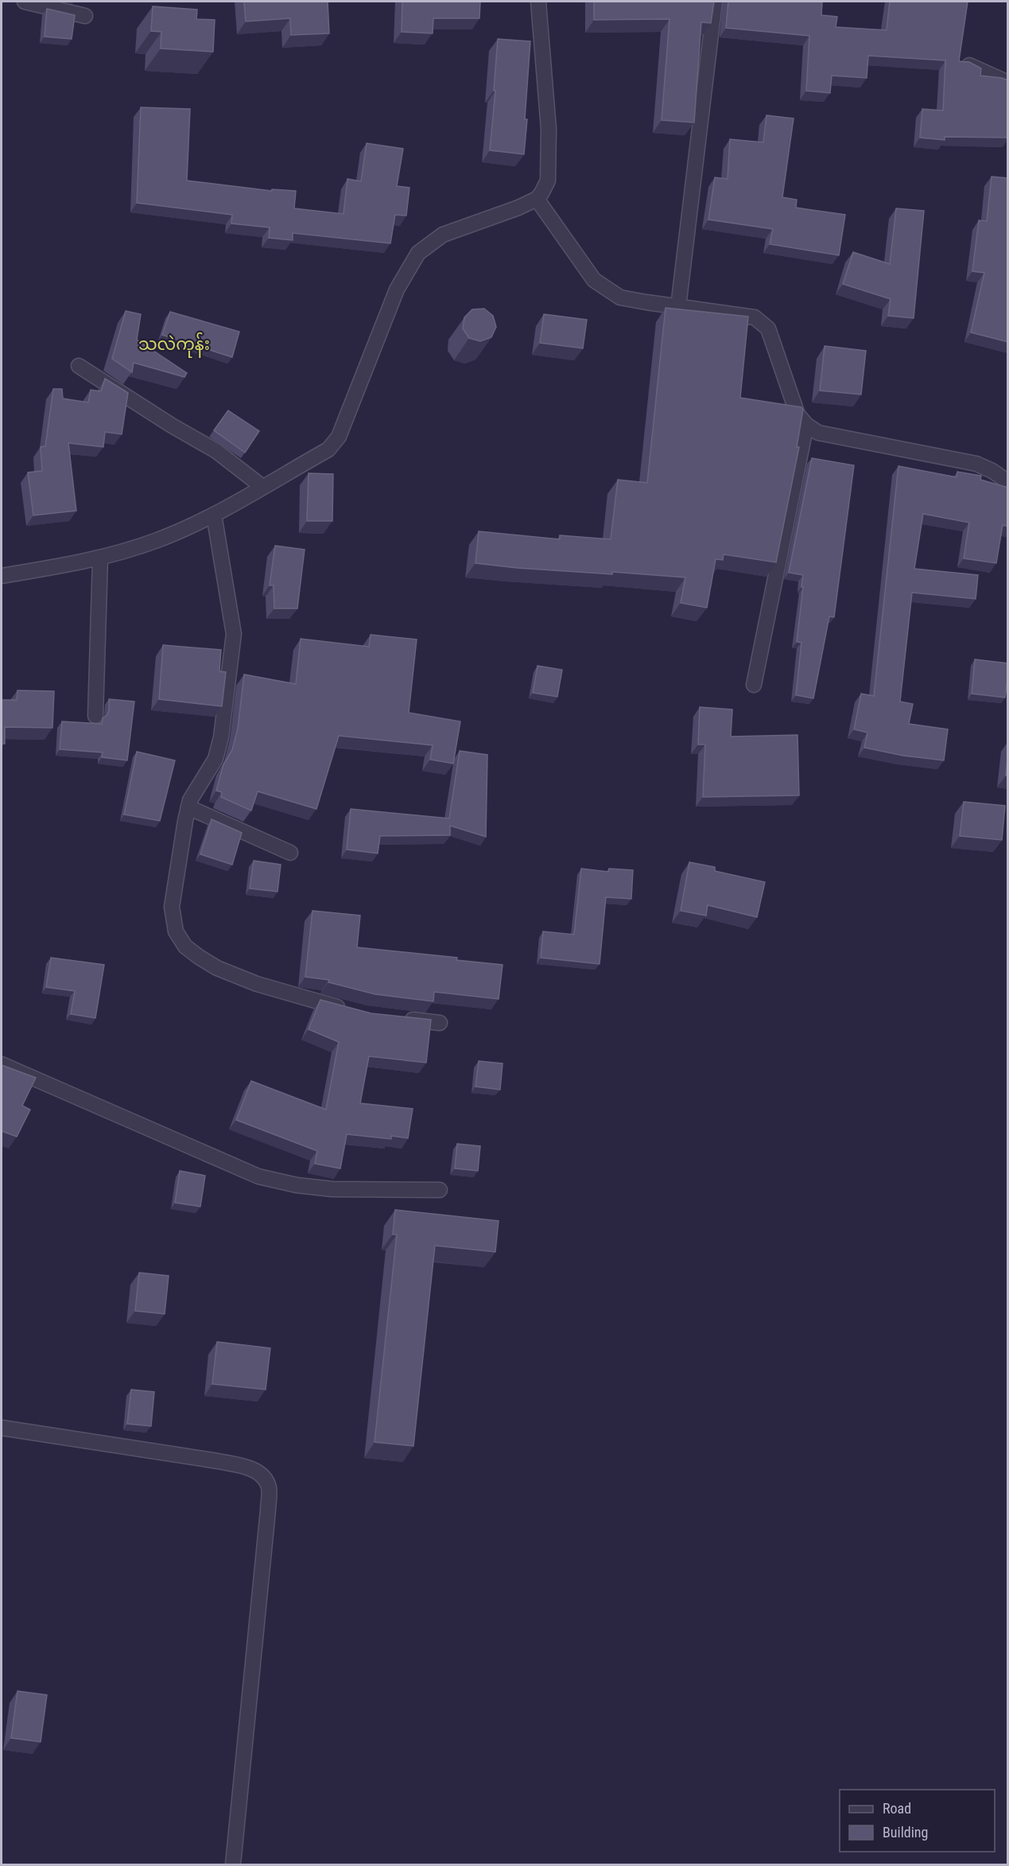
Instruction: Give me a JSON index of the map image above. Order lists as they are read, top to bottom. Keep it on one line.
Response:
{"districts":["သလဲကုန်း"],"legend":["Road","Building"]}
